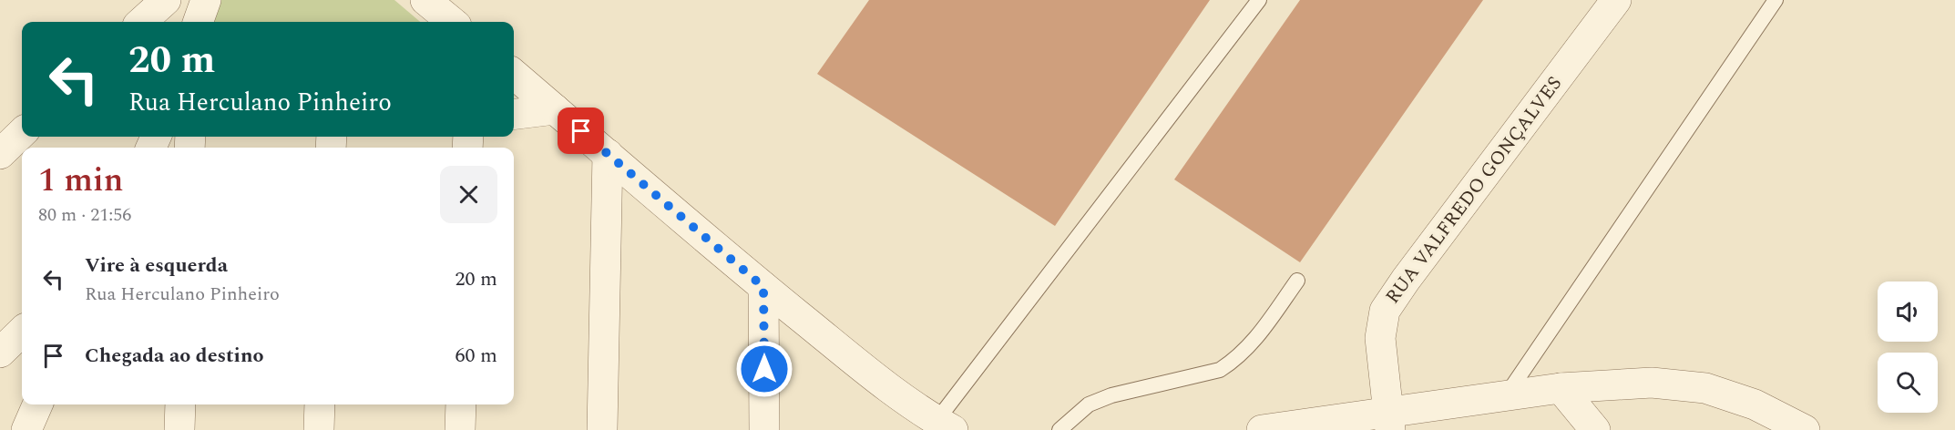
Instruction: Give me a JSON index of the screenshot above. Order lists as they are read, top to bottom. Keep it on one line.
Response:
{"streets":{"street":["RUA VALFREDO GONÇALVES"]},"page":{"turn":["20 m","Rua Herculano Pinheiro"],"heading":["1 min","80 m · 21:56"],"list":[{"name":"Vire à esquerda","note":"Rua Herculano Pinheiro","value":"20 m"},{"name":"Chegada ao destino","value":"60 m"}]}}
